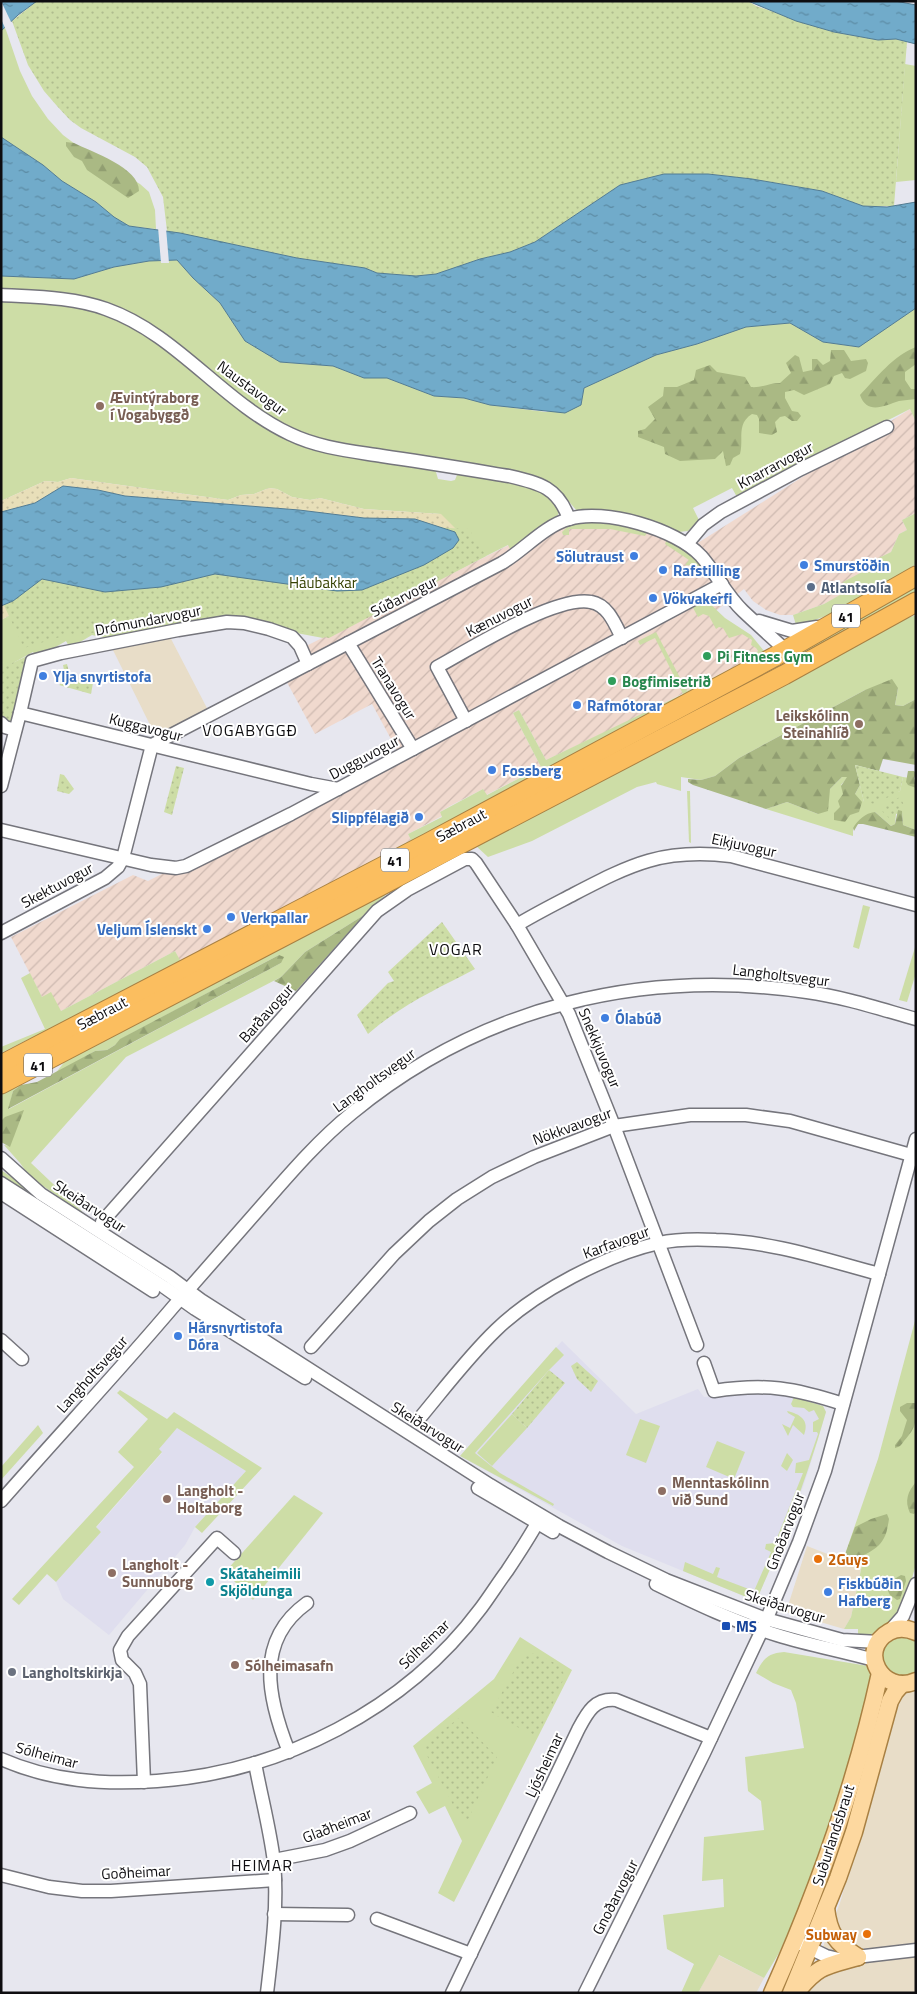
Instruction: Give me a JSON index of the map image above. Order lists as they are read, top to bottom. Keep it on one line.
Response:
{"streets":{"highway":["41","Sæbraut"],"main road":["Suðurlandsbraut"],"street":["Naustavogur","Knarrarvogur","Súðarvogur","Kænuvogur","Drómundarvogur","Tranavogur","Kuggavogur","Dugguvogur","Eikjuvogur","Skektuvogur","Langholtsvegur","Barðavogur","Snekkjuvogur","Nökkvavogur","Skeiðarvogur","Karfavogur","Gnoðarvogur","Sólheimar","Ljósheimar","Glaðheimar","Goðheimar"]},"crossings":[["Naustavogur","Súðarvogur"],["Knarrarvogur","Súðarvogur"],["Súðarvogur","Drómundarvogur"],["Súðarvogur","Tranavogur"],["Súðarvogur","Kuggavogur"],["Súðarvogur","Dugguvogur"],["Súðarvogur","Sæbraut"],["Kænuvogur","Dugguvogur"],["Drómundarvogur","Kuggavogur"],["Tranavogur","Dugguvogur"],["Kuggavogur","Dugguvogur"],["Dugguvogur","Skektuvogur"],["Eikjuvogur","Snekkjuvogur"],["Langholtsvegur","Snekkjuvogur"],["Langholtsvegur","Skeiðarvogur"],["Barðavogur","Snekkjuvogur"],["Snekkjuvogur","Nökkvavogur"],["Snekkjuvogur","Karfavogur"],["Nökkvavogur","Gnoðarvogur"],["Skeiðarvogur","Gnoðarvogur"],["Skeiðarvogur","Sólheimar"],["Skeiðarvogur","Suðurlandsbraut"],["Karfavogur","Gnoðarvogur"],["Gnoðarvogur","Ljósheimar"]],"districts":["VOGABYGGÐ","VOGAR","HEIMAR"],"parks":["Háubakkar"],"places":{"other":["Ævintýraborg í Vogabyggð","Sölutraust","Smurstöðin","Rafstilling","Atlantsolía","Vökvakerfi","Pi Fitness Gym","Ylja snyrtistofa","Bogfimisetrið","Rafmótorar","Leikskólinn Steinahlíð","Fossberg","Slippfélagið","Verkpallar","Veljum Íslenskt","Ólabúð","Hársnyrtistofa Dóra","Menntaskólinn við Sund","Langholt - Holtaborg","2Guys","Langholt - Sunnuborg","Skátaheimili Skjöldunga","Fiskbúðin Hafberg","Sólheimasafn","Langholtskirkja","Subway"],"transit":["MS"]}}
